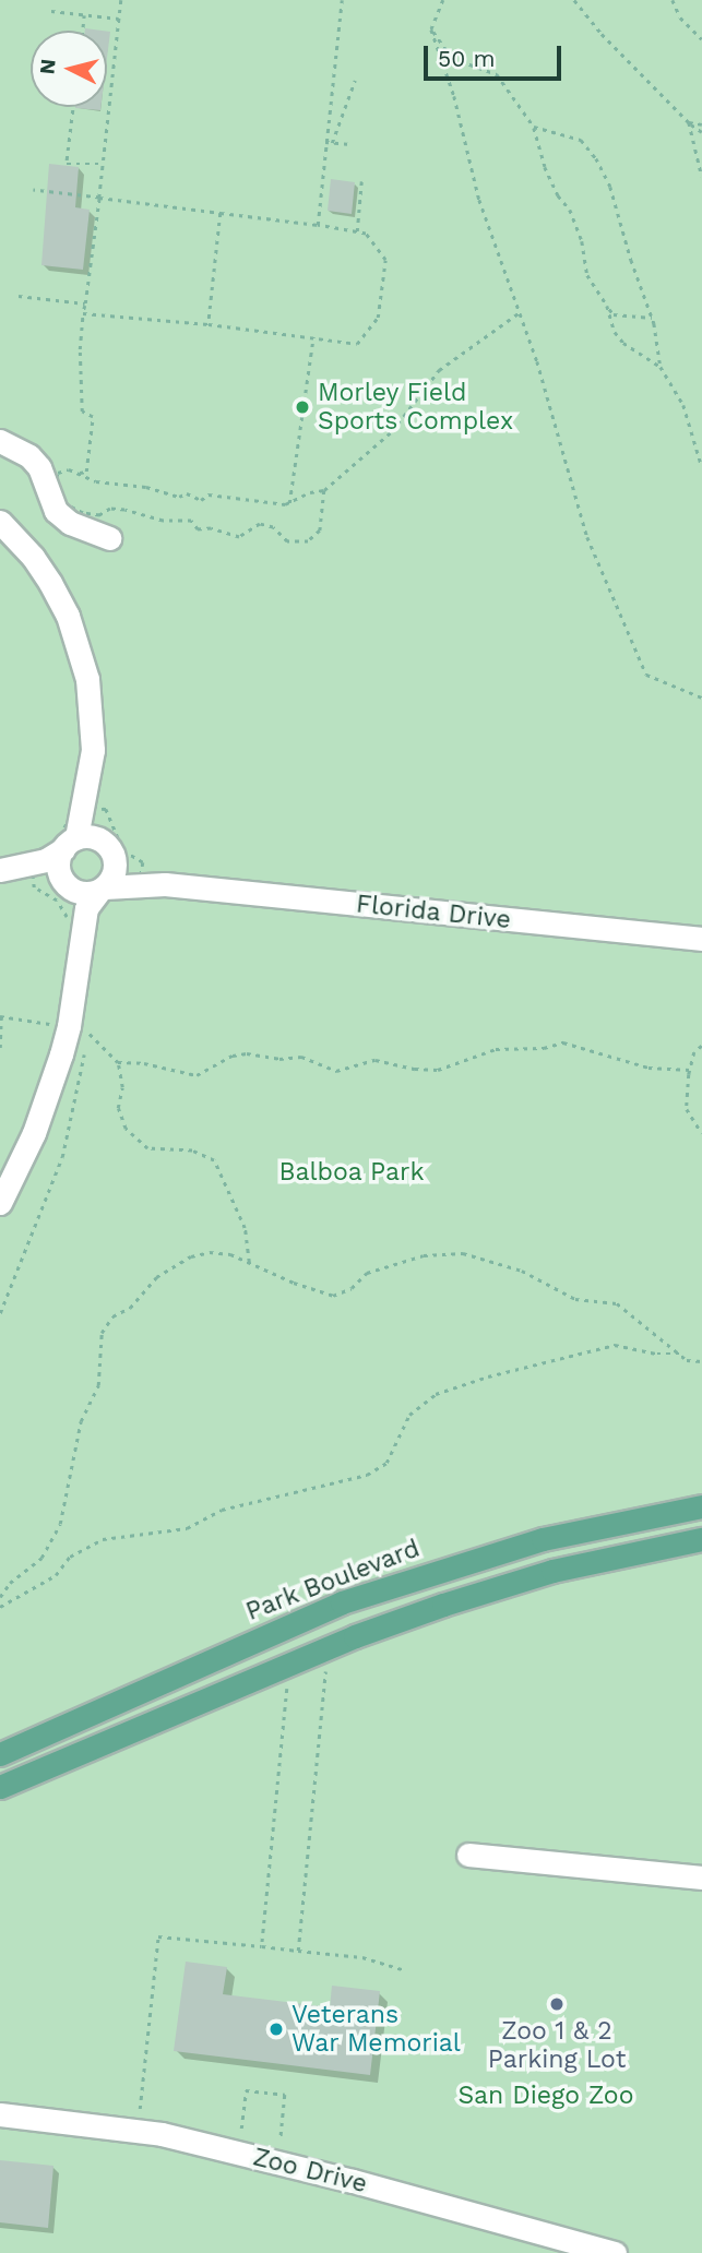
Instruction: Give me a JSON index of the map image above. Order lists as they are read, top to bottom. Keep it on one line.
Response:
{"streets":{"main road":["Park Boulevard"],"street":["Florida Drive","Zoo Drive"]},"parks":["Balboa Park","San Diego Zoo"],"places":["Morley Field Sports Complex","Zoo 1 & 2 Parking Lot","Veterans War Memorial"],"scale_bar":"50 m","north":"left"}
